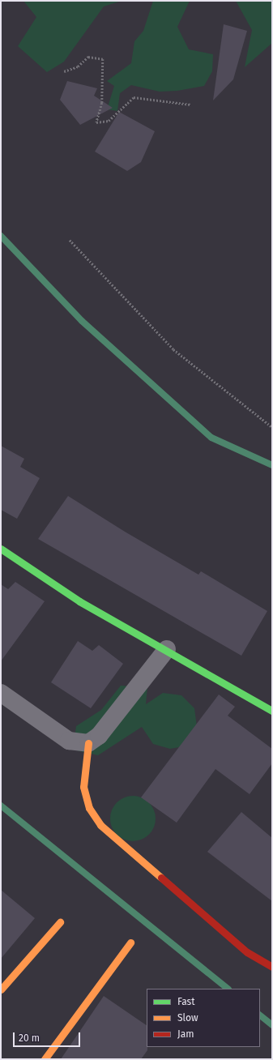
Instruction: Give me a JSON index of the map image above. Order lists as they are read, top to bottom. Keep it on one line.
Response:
{"legend":["Fast","Slow","Jam"],"scale_bar":"20 m"}
